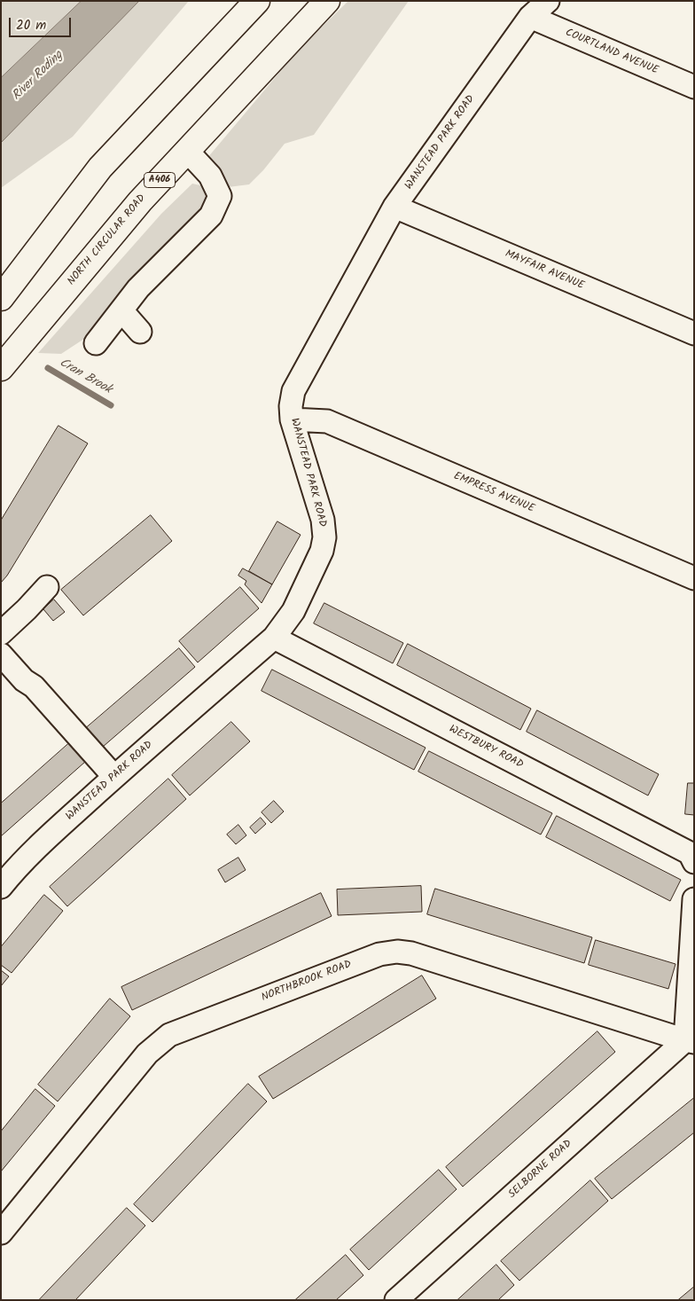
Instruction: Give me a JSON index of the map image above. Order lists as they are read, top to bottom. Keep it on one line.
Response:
{"streets":{"highway":["A406","NORTH CIRCULAR ROAD"],"street":["COURTLAND AVENUE","WANSTEAD PARK ROAD","MAYFAIR AVENUE","EMPRESS AVENUE","WESTBURY ROAD","NORTHBROOK ROAD","SELBORNE ROAD"]},"crossings":[["COURTLAND AVENUE","WANSTEAD PARK ROAD"],["WANSTEAD PARK ROAD","MAYFAIR AVENUE"],["WANSTEAD PARK ROAD","EMPRESS AVENUE"],["WANSTEAD PARK ROAD","WESTBURY ROAD"],["NORTHBROOK ROAD","SELBORNE ROAD"]],"water":["River Roding","Cran Brook"],"scale_bar":"20 m"}
